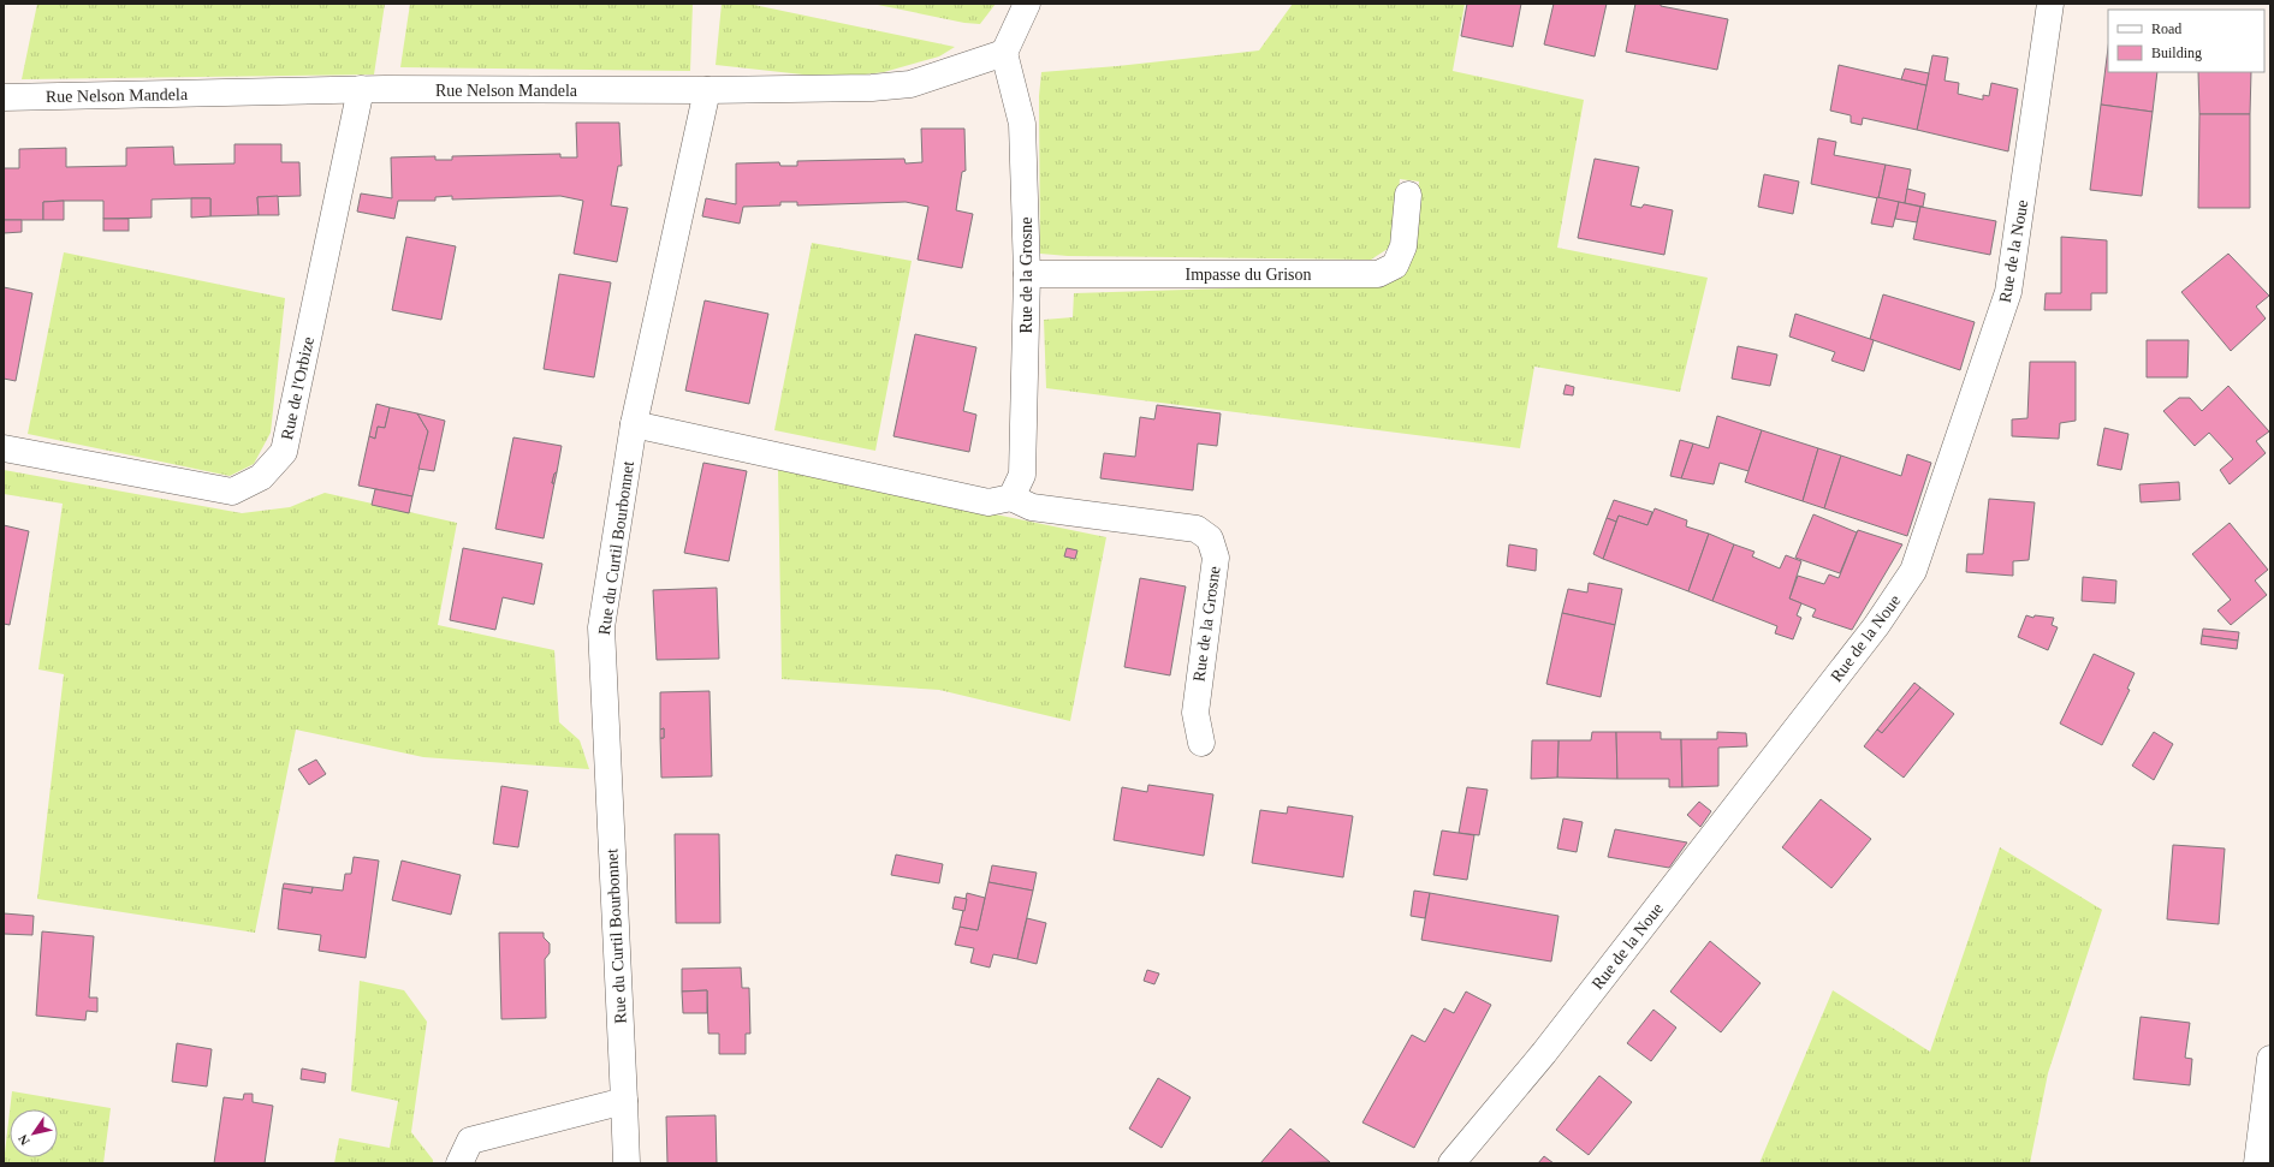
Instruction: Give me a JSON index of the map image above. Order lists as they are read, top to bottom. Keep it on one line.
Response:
{"streets":{"street":["Rue Nelson Mandela","Rue de la Noue","Impasse du Grison","Rue de la Grosne","Rue de l'Orbize","Rue du Curtil Bourbonnet"]},"crossings":[["Rue Nelson Mandela","Rue de la Grosne"],["Rue Nelson Mandela","Rue de l'Orbize"],["Rue Nelson Mandela","Rue du Curtil Bourbonnet"],["Impasse du Grison","Rue de la Grosne"]],"legend":["Road","Building"],"north":"bottom left"}
